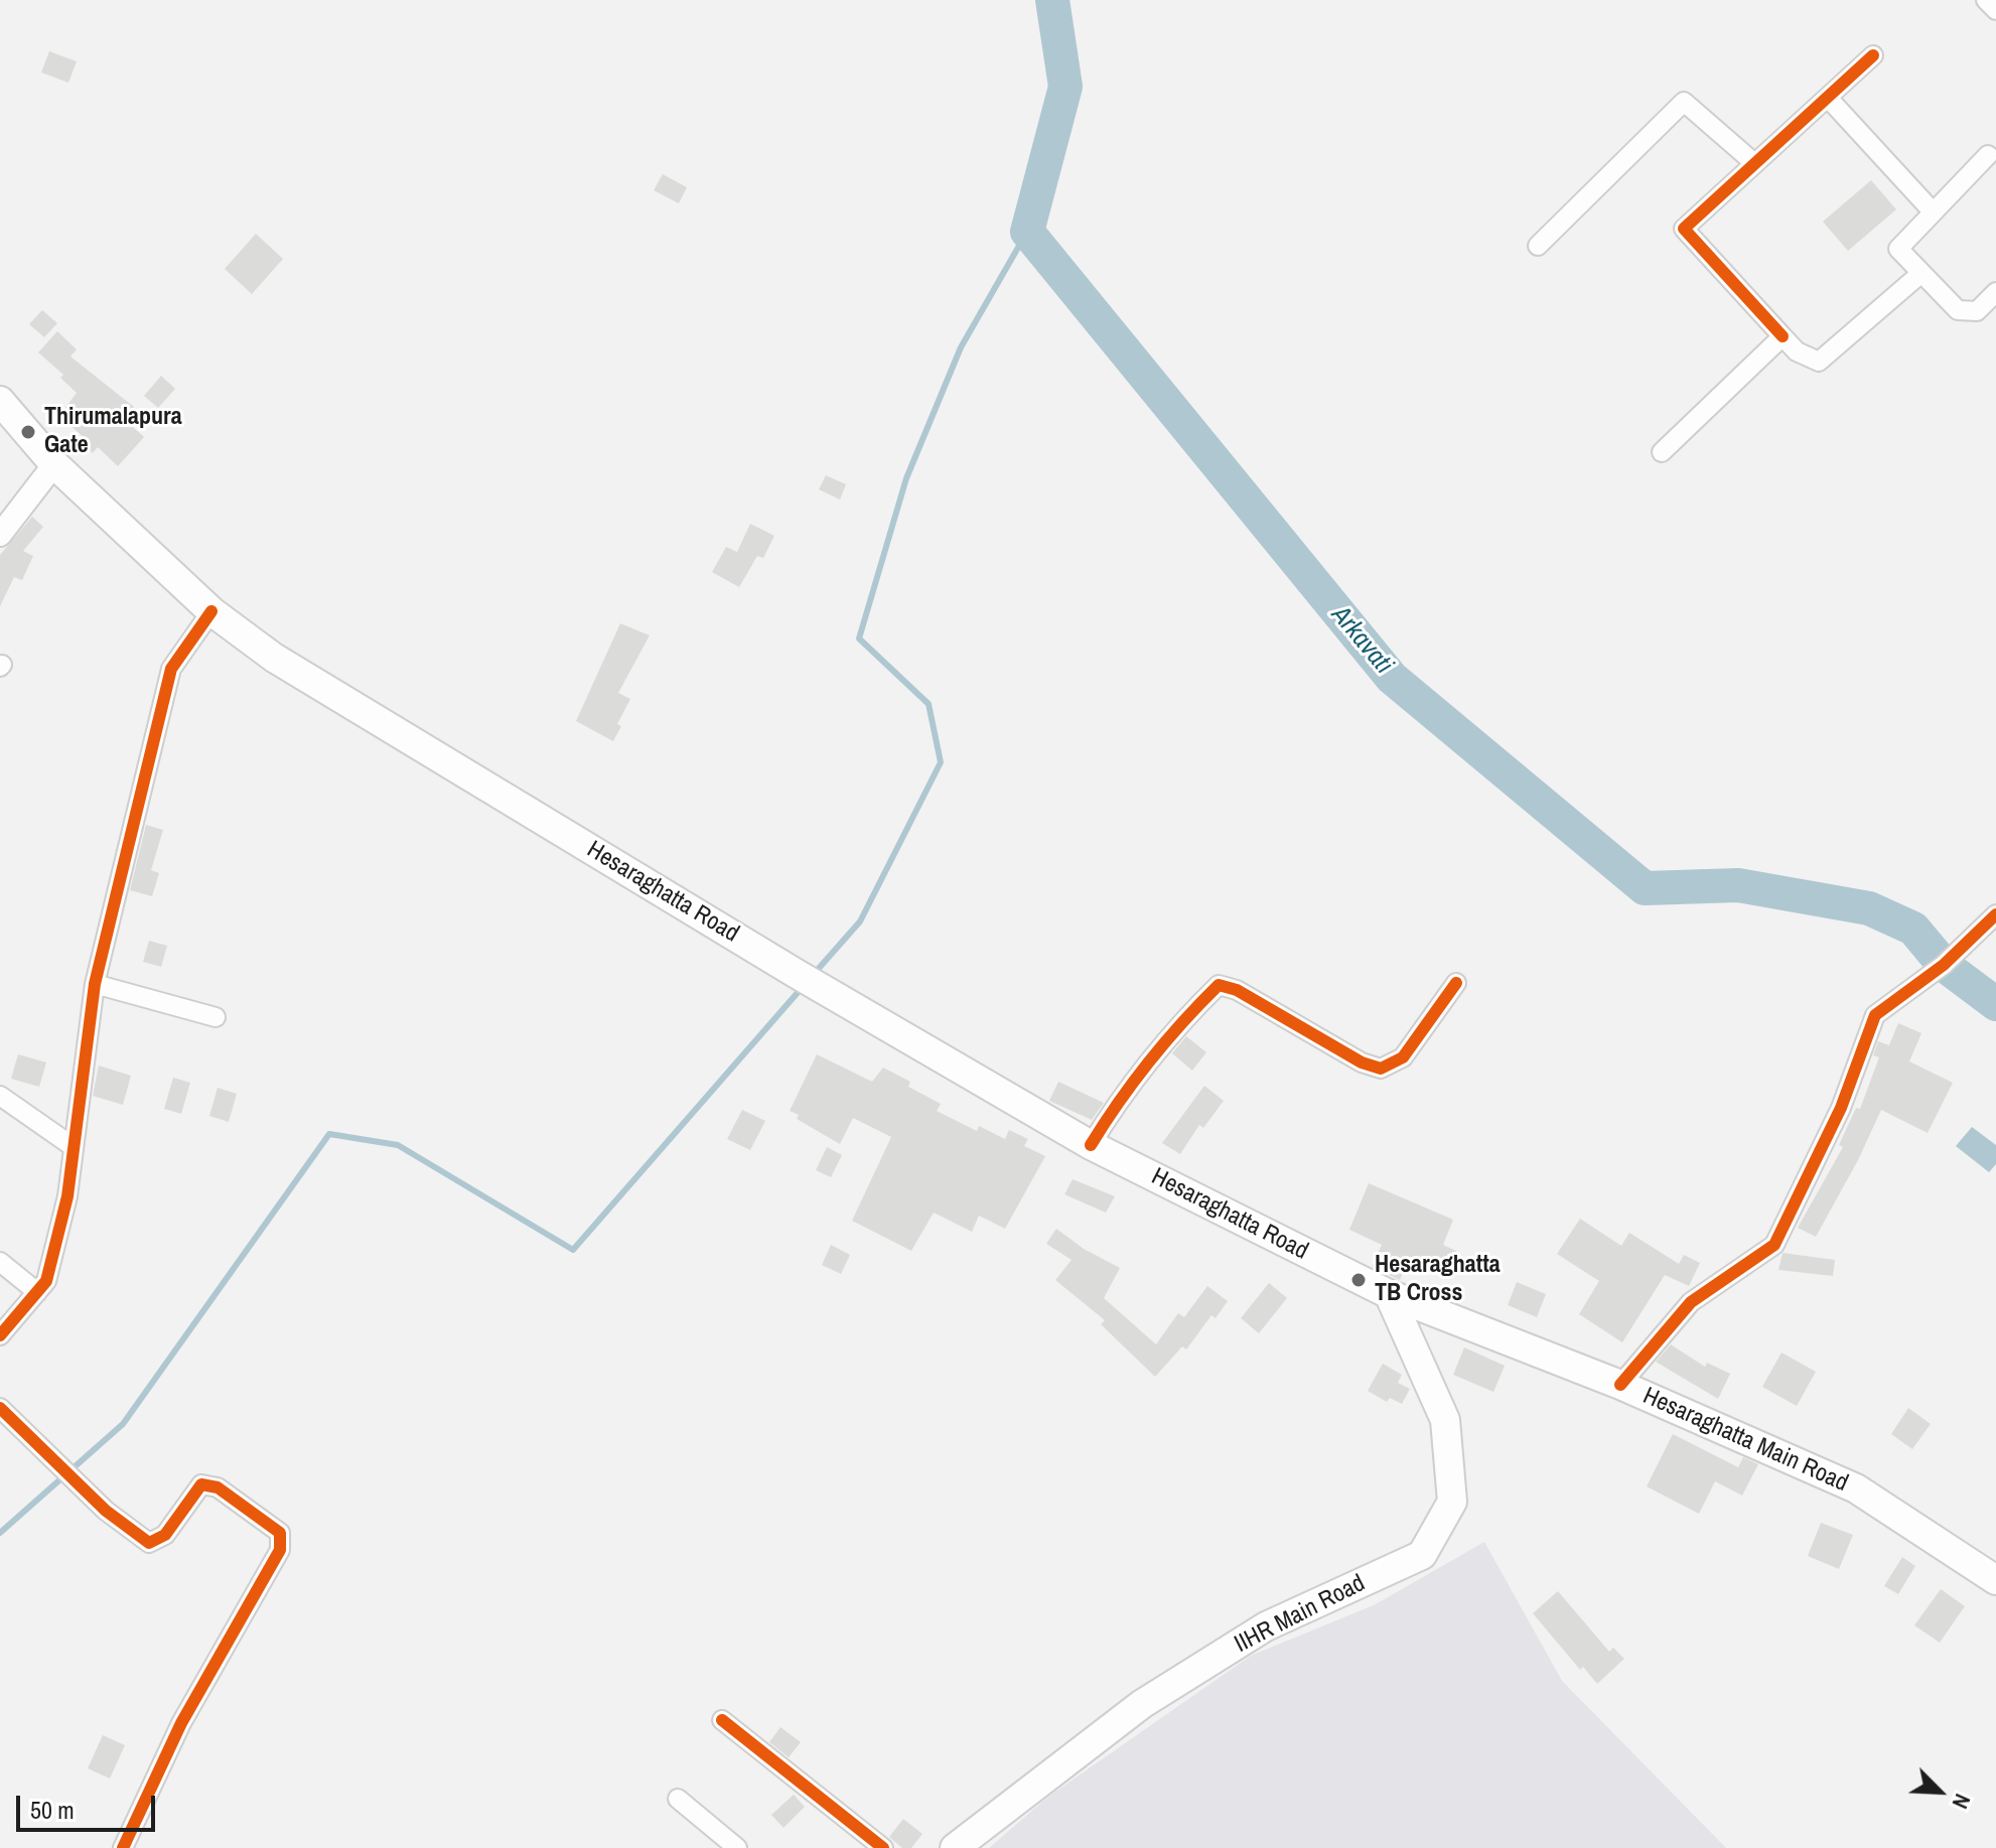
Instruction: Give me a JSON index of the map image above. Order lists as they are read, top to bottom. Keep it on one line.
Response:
{"streets":{"main road":["Hesaraghatta Road","Hesaraghatta Main Road","IIHR Main Road"]},"crossings":[["Hesaraghatta Road","Hesaraghatta Main Road"],["Hesaraghatta Road","IIHR Main Road"],["Hesaraghatta Main Road","IIHR Main Road"]],"water":["Arkavati"],"places":["Thirumalapura Gate","Hesaraghatta TB Cross"],"scale_bar":"50 m","north":"bottom right"}
